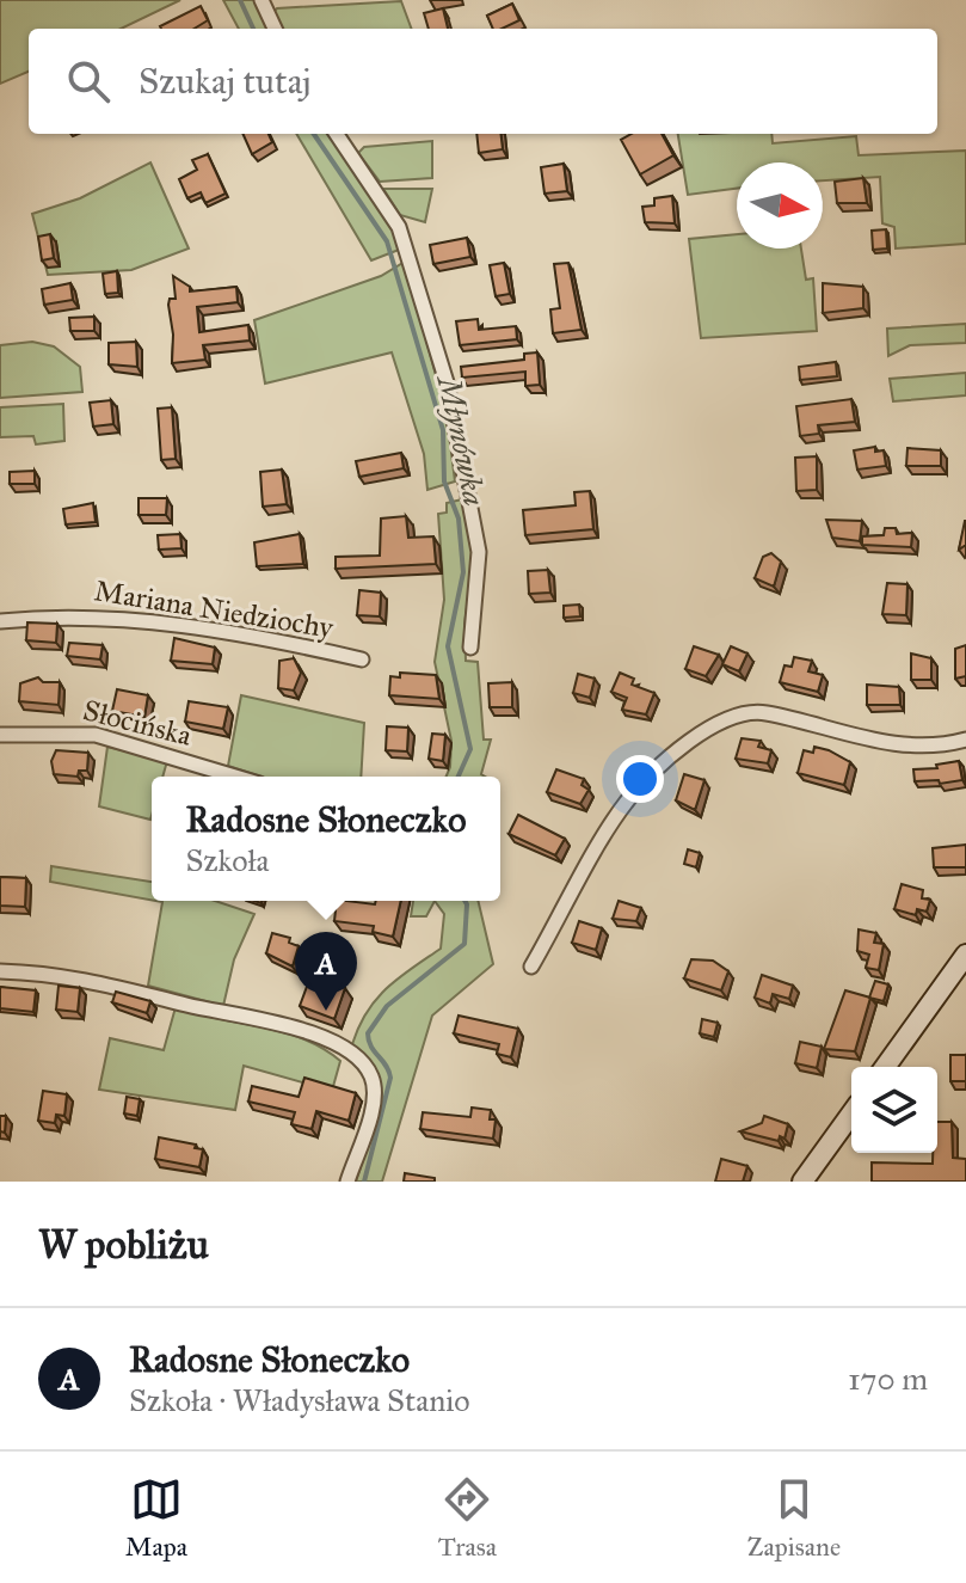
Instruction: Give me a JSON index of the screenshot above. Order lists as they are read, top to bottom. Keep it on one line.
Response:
{"streets":{"street":["Mariana Niedziochy","Słocińska"]},"water":["Młynówka"],"north":"right","page":{"search":"Szukaj tutaj","popup":["Radosne Słoneczko","Szkoła"],"pins":"A","heading":"W pobliżu","list":[{"mark":"A","name":"Radosne Słoneczko","note":"Szkoła · Władysława Stanio","value":"170 m"}],"nav":["Mapa","Trasa","Zapisane"]}}
